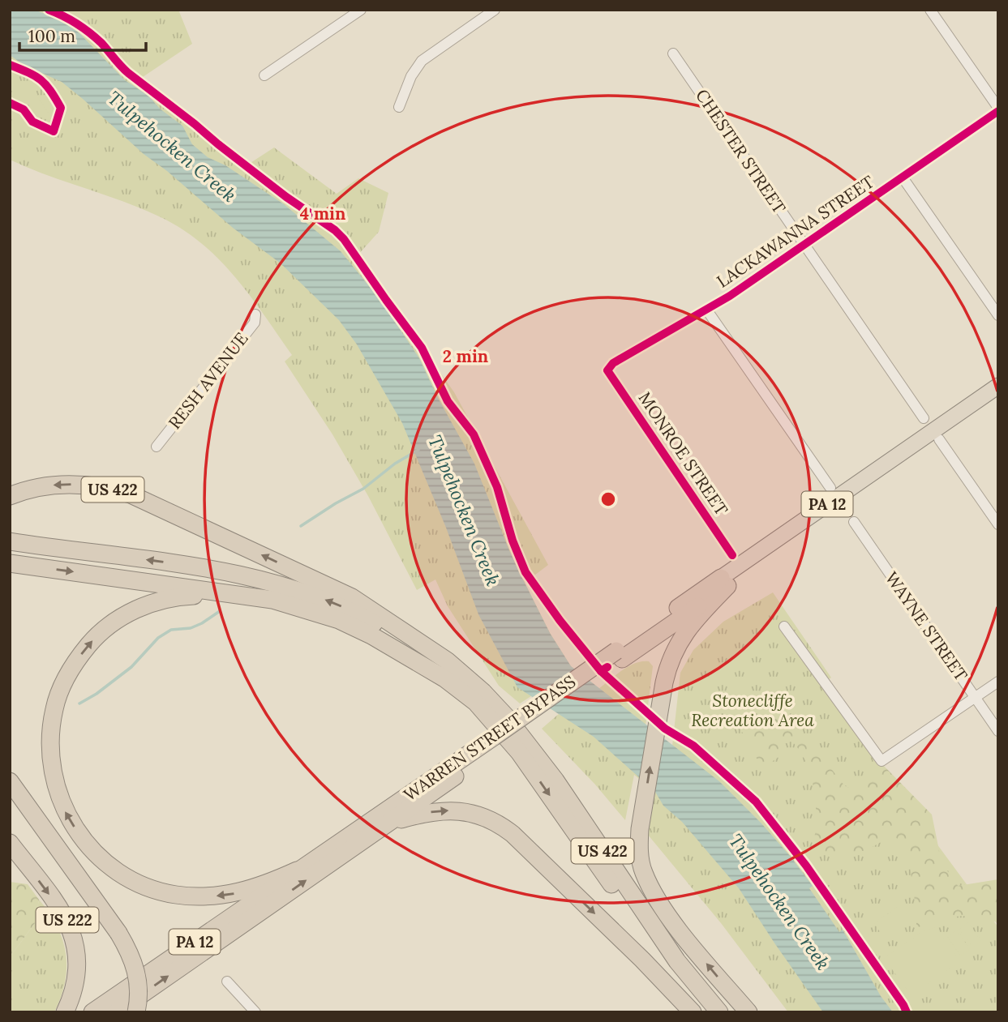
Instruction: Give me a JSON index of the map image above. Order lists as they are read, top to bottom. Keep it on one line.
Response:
{"streets":{"highway":["US 422","PA 12","WARREN STREET BYPASS","US 222"],"street":["CHESTER STREET","LACKAWANNA STREET","RESH AVENUE","MONROE STREET","WAYNE STREET"]},"crossings":[["CHESTER STREET","LACKAWANNA STREET"],["LACKAWANNA STREET","MONROE STREET"],["US 422","WARREN STREET BYPASS"]],"water":["Tulpehocken Creek"],"parks":["Stonecliffe Recreation Area"],"scale_bar":"100 m","rings":["4 min","2 min"]}
